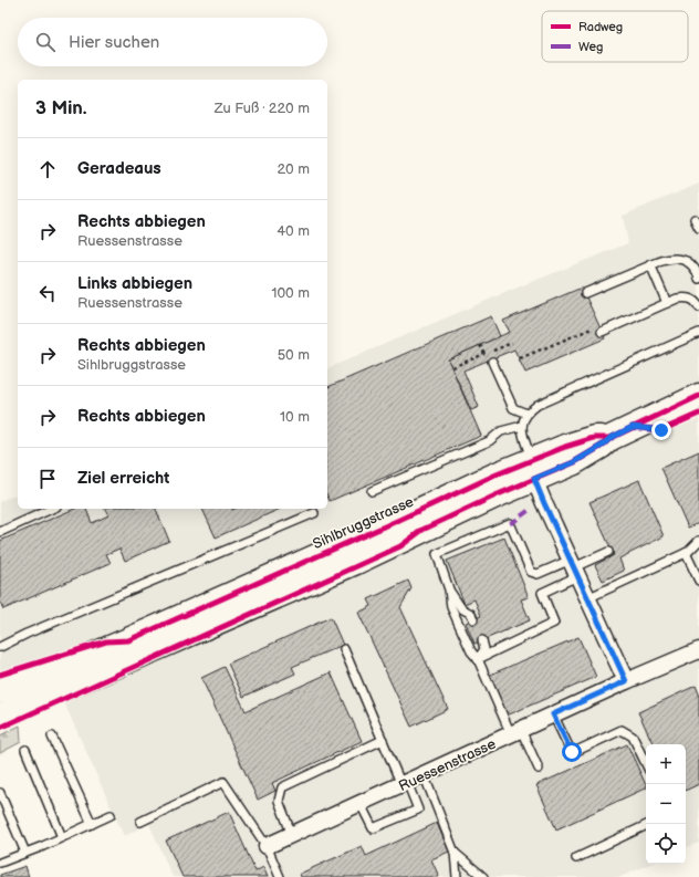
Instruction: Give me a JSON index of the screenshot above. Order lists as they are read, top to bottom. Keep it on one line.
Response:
{"streets":{"main road":["Sihlbruggstrasse"],"street":["Ruessenstrasse"]},"legend":["Radweg","Weg"],"page":{"search":"Hier suchen","heading":["3 Min.","Zu Fuß · 220 m"],"list":[["Geradeaus","20 m"],["Rechts abbiegen","Ruessenstrasse","40 m"],["Links abbiegen","Ruessenstrasse","100 m"],["Rechts abbiegen","Sihlbruggstrasse","50 m"],["Rechts abbiegen","10 m"],"Ziel erreicht"],"map_buttons":["+","−"]}}
